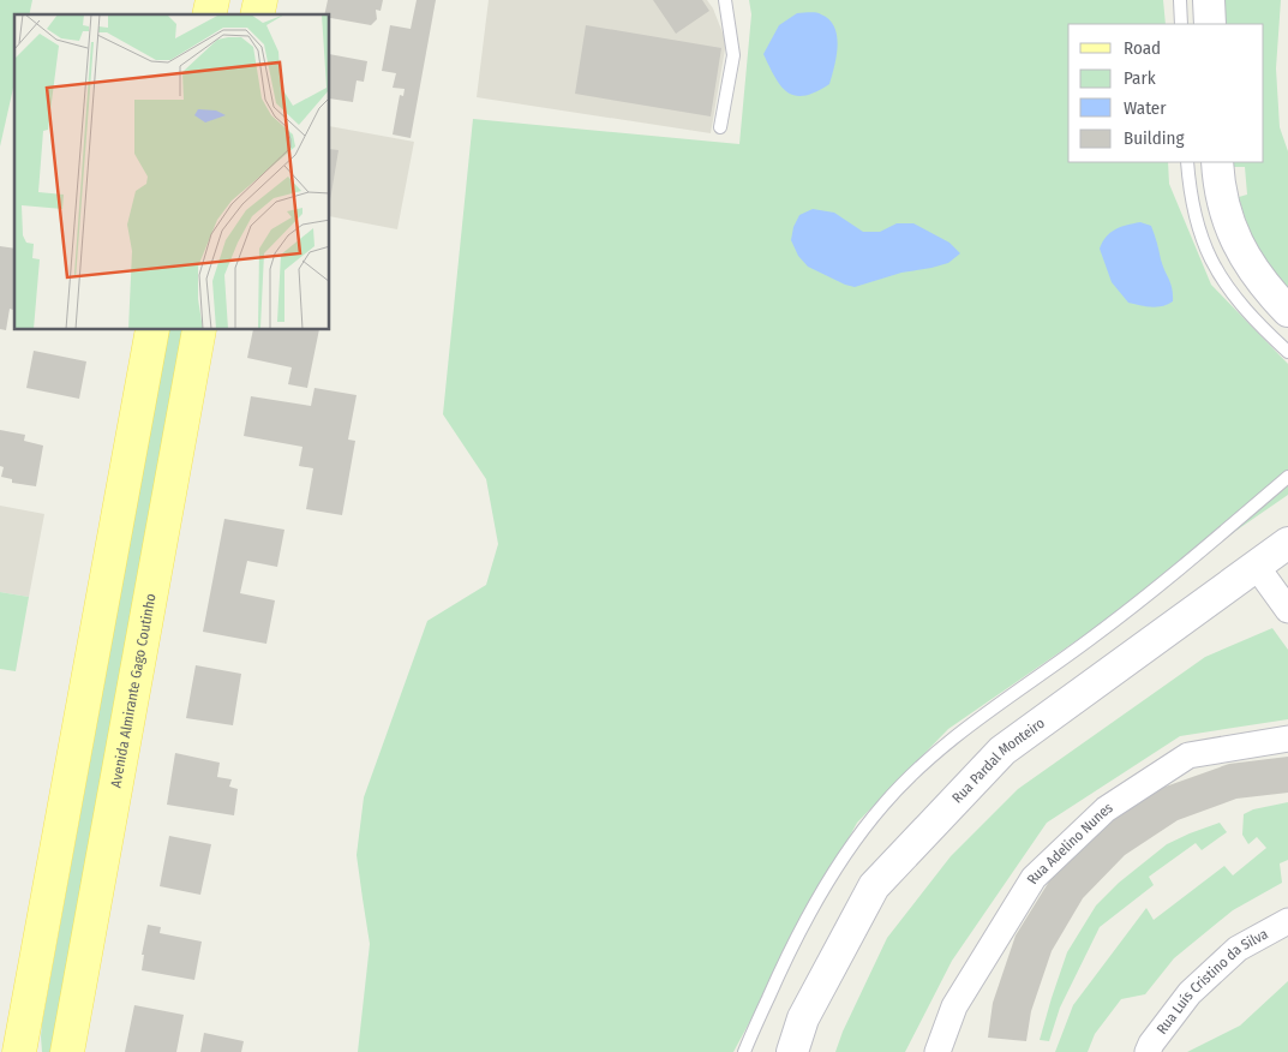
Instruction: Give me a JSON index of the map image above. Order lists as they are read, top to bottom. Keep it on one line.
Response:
{"streets":{"main road":["Avenida Almirante Gago Coutinho"],"street":["Rua Pardal Monteiro","Rua Adelino Nunes","Rua Luís Cristino da Silva"]},"legend":["Road","Park","Water","Building"]}
